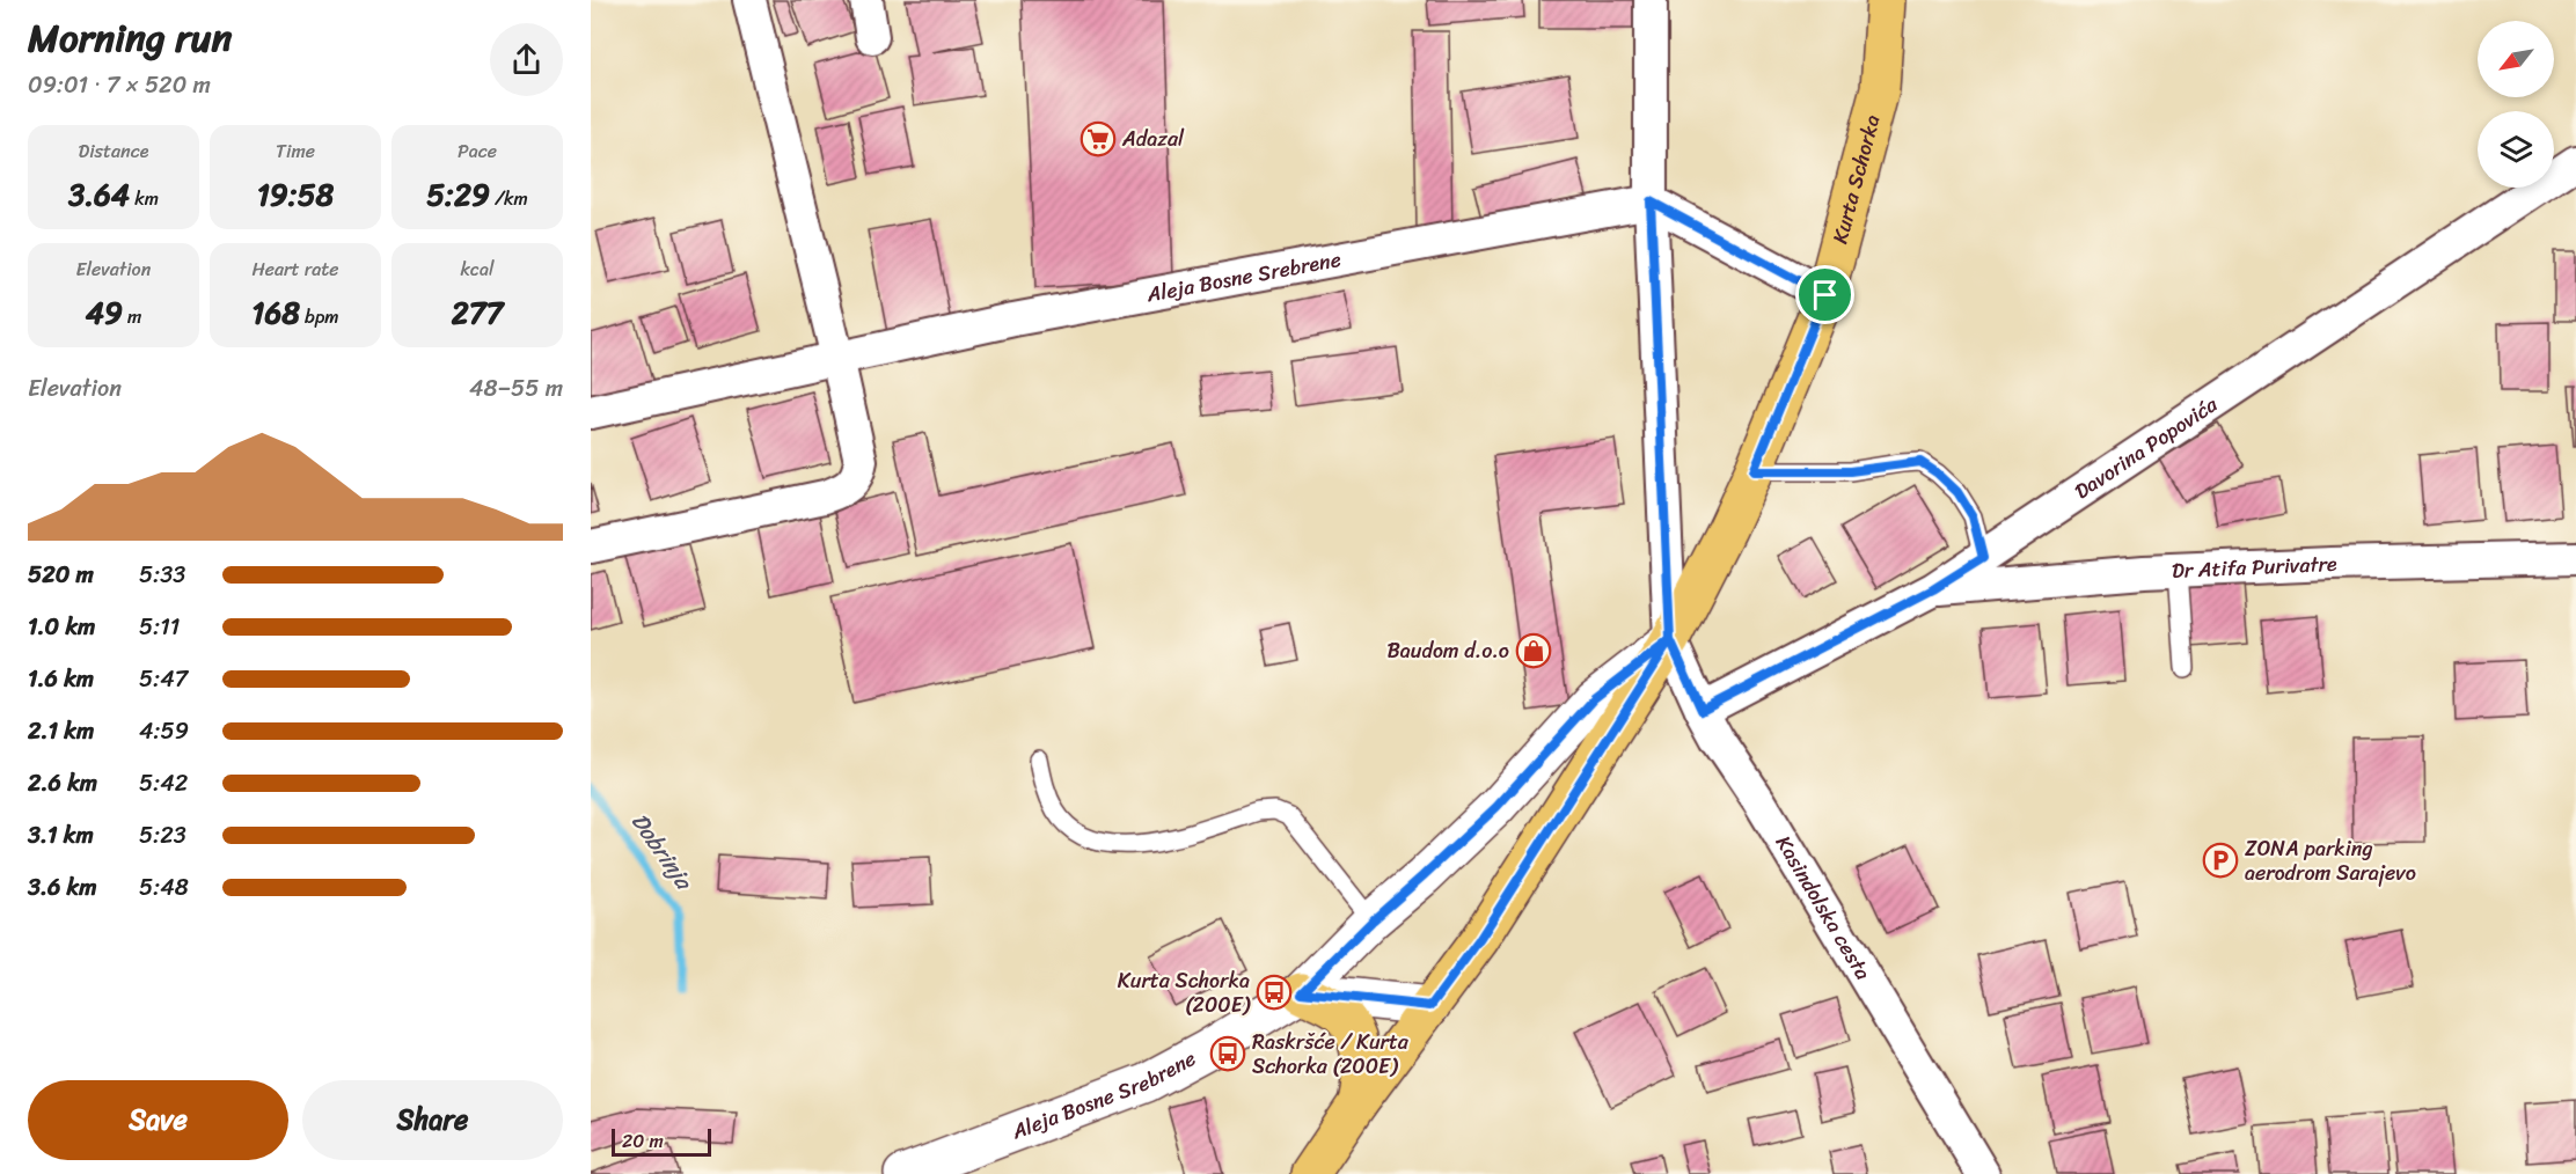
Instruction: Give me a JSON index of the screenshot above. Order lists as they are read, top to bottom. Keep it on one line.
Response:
{"streets":{"main road":["Kurta Schorka"],"street":["Aleja Bosne Srebrene","Davorina Popovića","Dr Atifa Purivatre","Kasindolska cesta"]},"crossings":[["Kurta Schorka","Aleja Bosne Srebrene"],["Kurta Schorka","Kasindolska cesta"],["Aleja Bosne Srebrene","Kasindolska cesta"],["Davorina Popovića","Dr Atifa Purivatre"],["Davorina Popovića","Kasindolska cesta"]],"water":["Dobrinja"],"places":{"supermarket":["Adazal"],"shop":["Baudom d.o.o"],"parking":["ZONA parking aerodrom Sarajevo"],"bus stop":["Kurta Schorka (200E)","Raskršće / Kurta Schorka (200E)"]},"scale_bar":"20 m","north":"bottom left","page":{"heading":["Morning run","09:01 · 7 × 520 m"],"stats":[["Distance","3.64 km"],["Time","19:58"],["Pace","5:29 /km"],["Elevation","49 m"],["Heart rate","168 bpm"],["kcal","277"]],"chart":["Elevation","48–55 m"],"list":[{"name":"520 m","note":"5:33"},{"name":"1.0 km","note":"5:11"},{"name":"1.6 km","note":"5:47"},{"name":"2.1 km","note":"4:59"},{"name":"2.6 km","note":"5:42"},{"name":"3.1 km","note":"5:23"},{"name":"3.6 km","note":"5:48"}],"buttons":["Save","Share"],"scale":"20 m"}}
